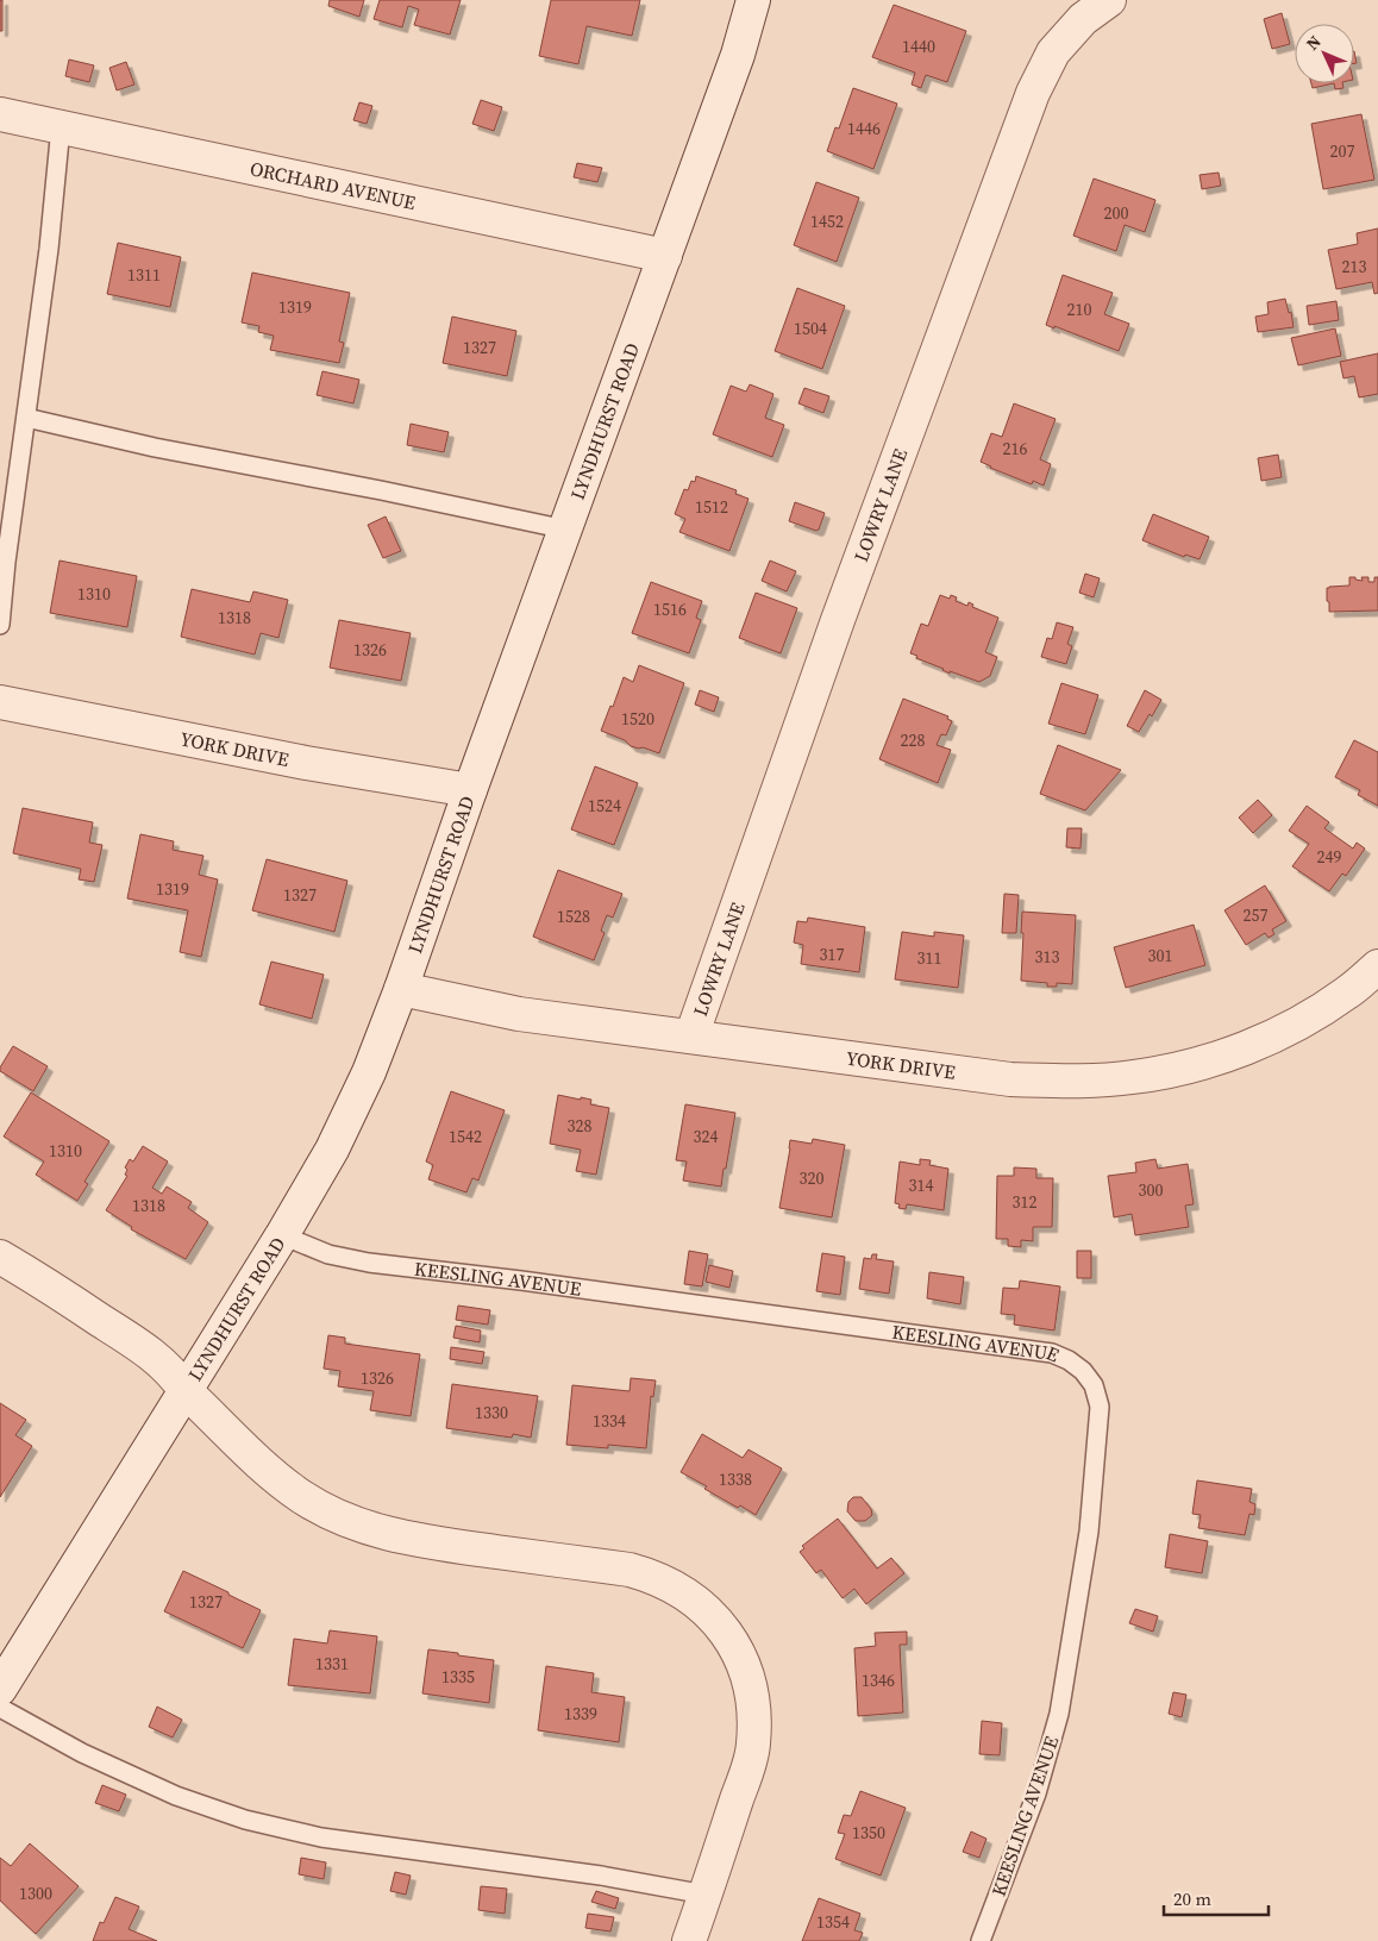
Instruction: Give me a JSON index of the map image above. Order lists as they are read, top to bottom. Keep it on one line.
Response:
{"streets":{"street":["ORCHARD AVENUE","LYNDHURST ROAD","LOWRY LANE","YORK DRIVE"],"lane":["KEESLING AVENUE"]},"crossings":[["ORCHARD AVENUE","LYNDHURST ROAD"],["LYNDHURST ROAD","YORK DRIVE"],["LYNDHURST ROAD","KEESLING AVENUE"],["LOWRY LANE","YORK DRIVE"]],"house_numbers":["1440","1446","207","200","1452","213","1311","1319","210","1504","1327","216","1512","1310","1516","1318","1326","1520","228","1524","249","1319","1327","257","1528","317","301","313","311","328","1542","324","1310","320","314","300","312","1318","1326","1330","1334","1338","1327","1331","1335","1346","1339","1350","1300","1354"],"scale_bar":"20 m","north":"top left"}
